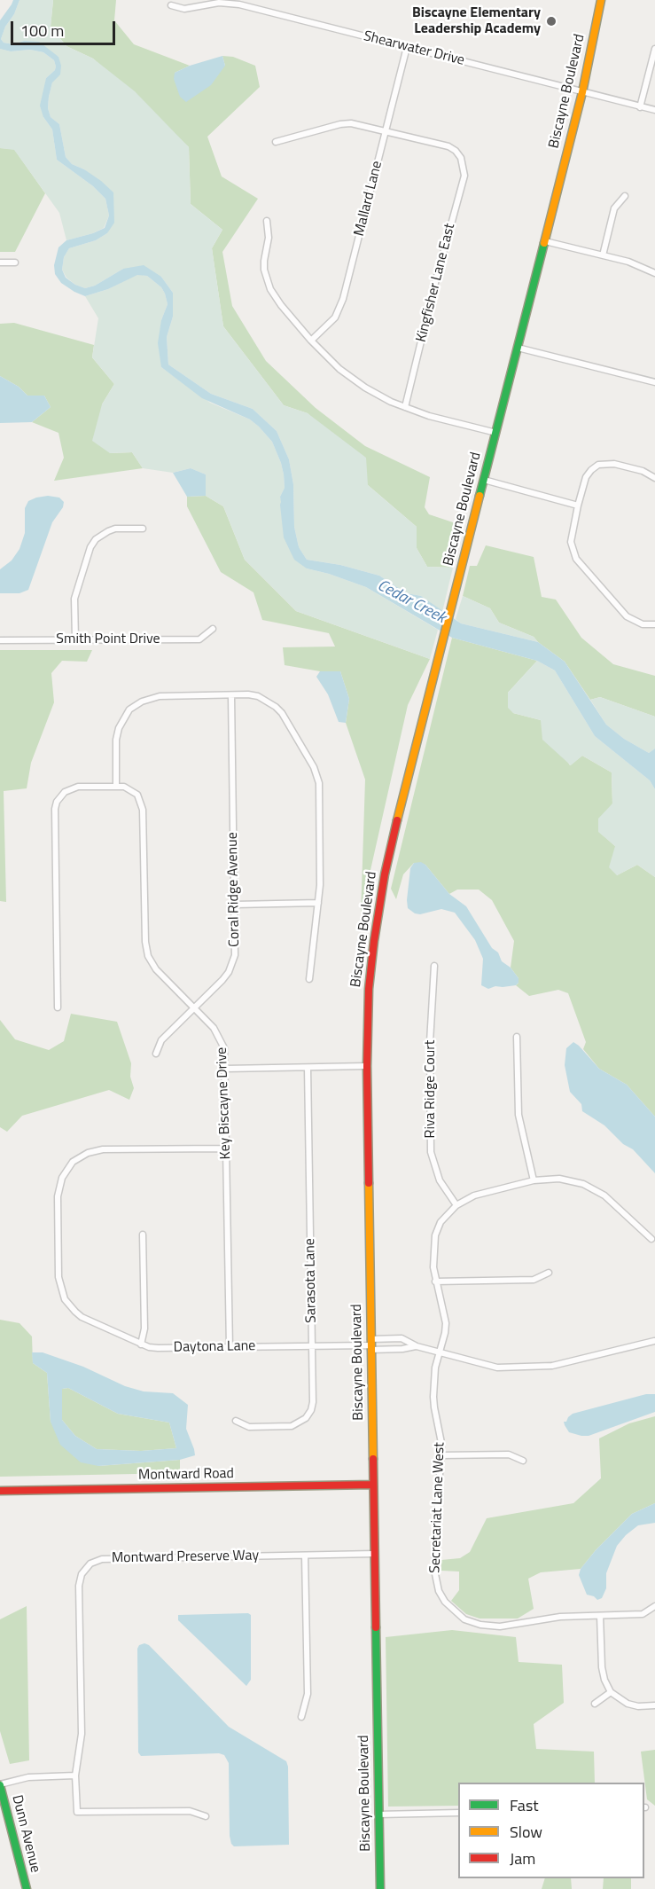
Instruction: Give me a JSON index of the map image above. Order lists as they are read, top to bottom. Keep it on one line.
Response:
{"streets":{"street":["Shearwater Drive","Biscayne Boulevard","Mallard Lane","Kingfisher Lane East","Smith Point Drive","Coral Ridge Avenue","Riva Ridge Court","Key Biscayne Drive","Sarasota Lane","Daytona Lane","Montward Road","Secretariat Lane West","Montward Preserve Way","Dunn Avenue"]},"crossings":[["Shearwater Drive","Biscayne Boulevard"],["Shearwater Drive","Mallard Lane"],["Biscayne Boulevard","Daytona Lane"],["Biscayne Boulevard","Montward Road"],["Biscayne Boulevard","Montward Preserve Way"],["Mallard Lane","Kingfisher Lane East"],["Coral Ridge Avenue","Key Biscayne Drive"],["Riva Ridge Court","Secretariat Lane West"],["Key Biscayne Drive","Daytona Lane"],["Sarasota Lane","Daytona Lane"],["Daytona Lane","Secretariat Lane West"]],"water":["Cedar Creek"],"places":["Biscayne Elementary Leadership Academy"],"legend":["Fast","Slow","Jam"],"scale_bar":"100 m"}
